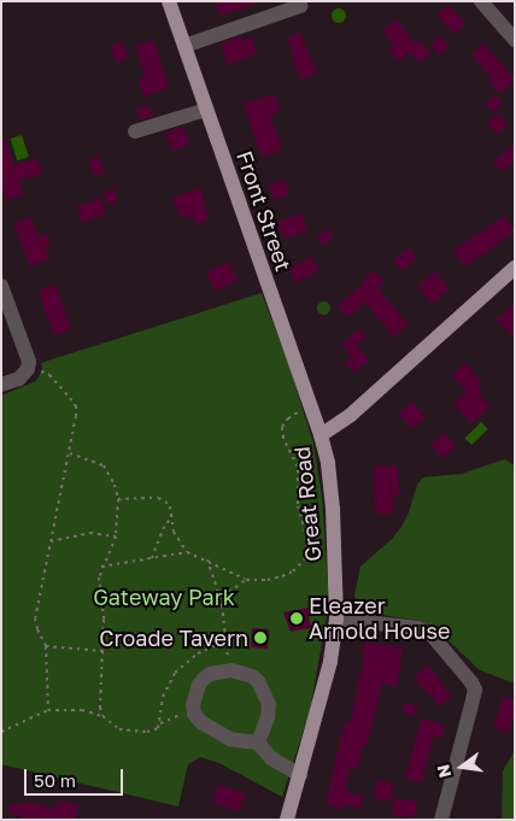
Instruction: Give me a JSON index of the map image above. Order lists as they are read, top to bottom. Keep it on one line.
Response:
{"streets":{"main road":["Front Street","Great Road"]},"crossings":[["Front Street","Great Road"]],"parks":["Gateway Park"],"places":["Eleazer Arnold House","Croade Tavern"],"scale_bar":"50 m","north":"left"}
